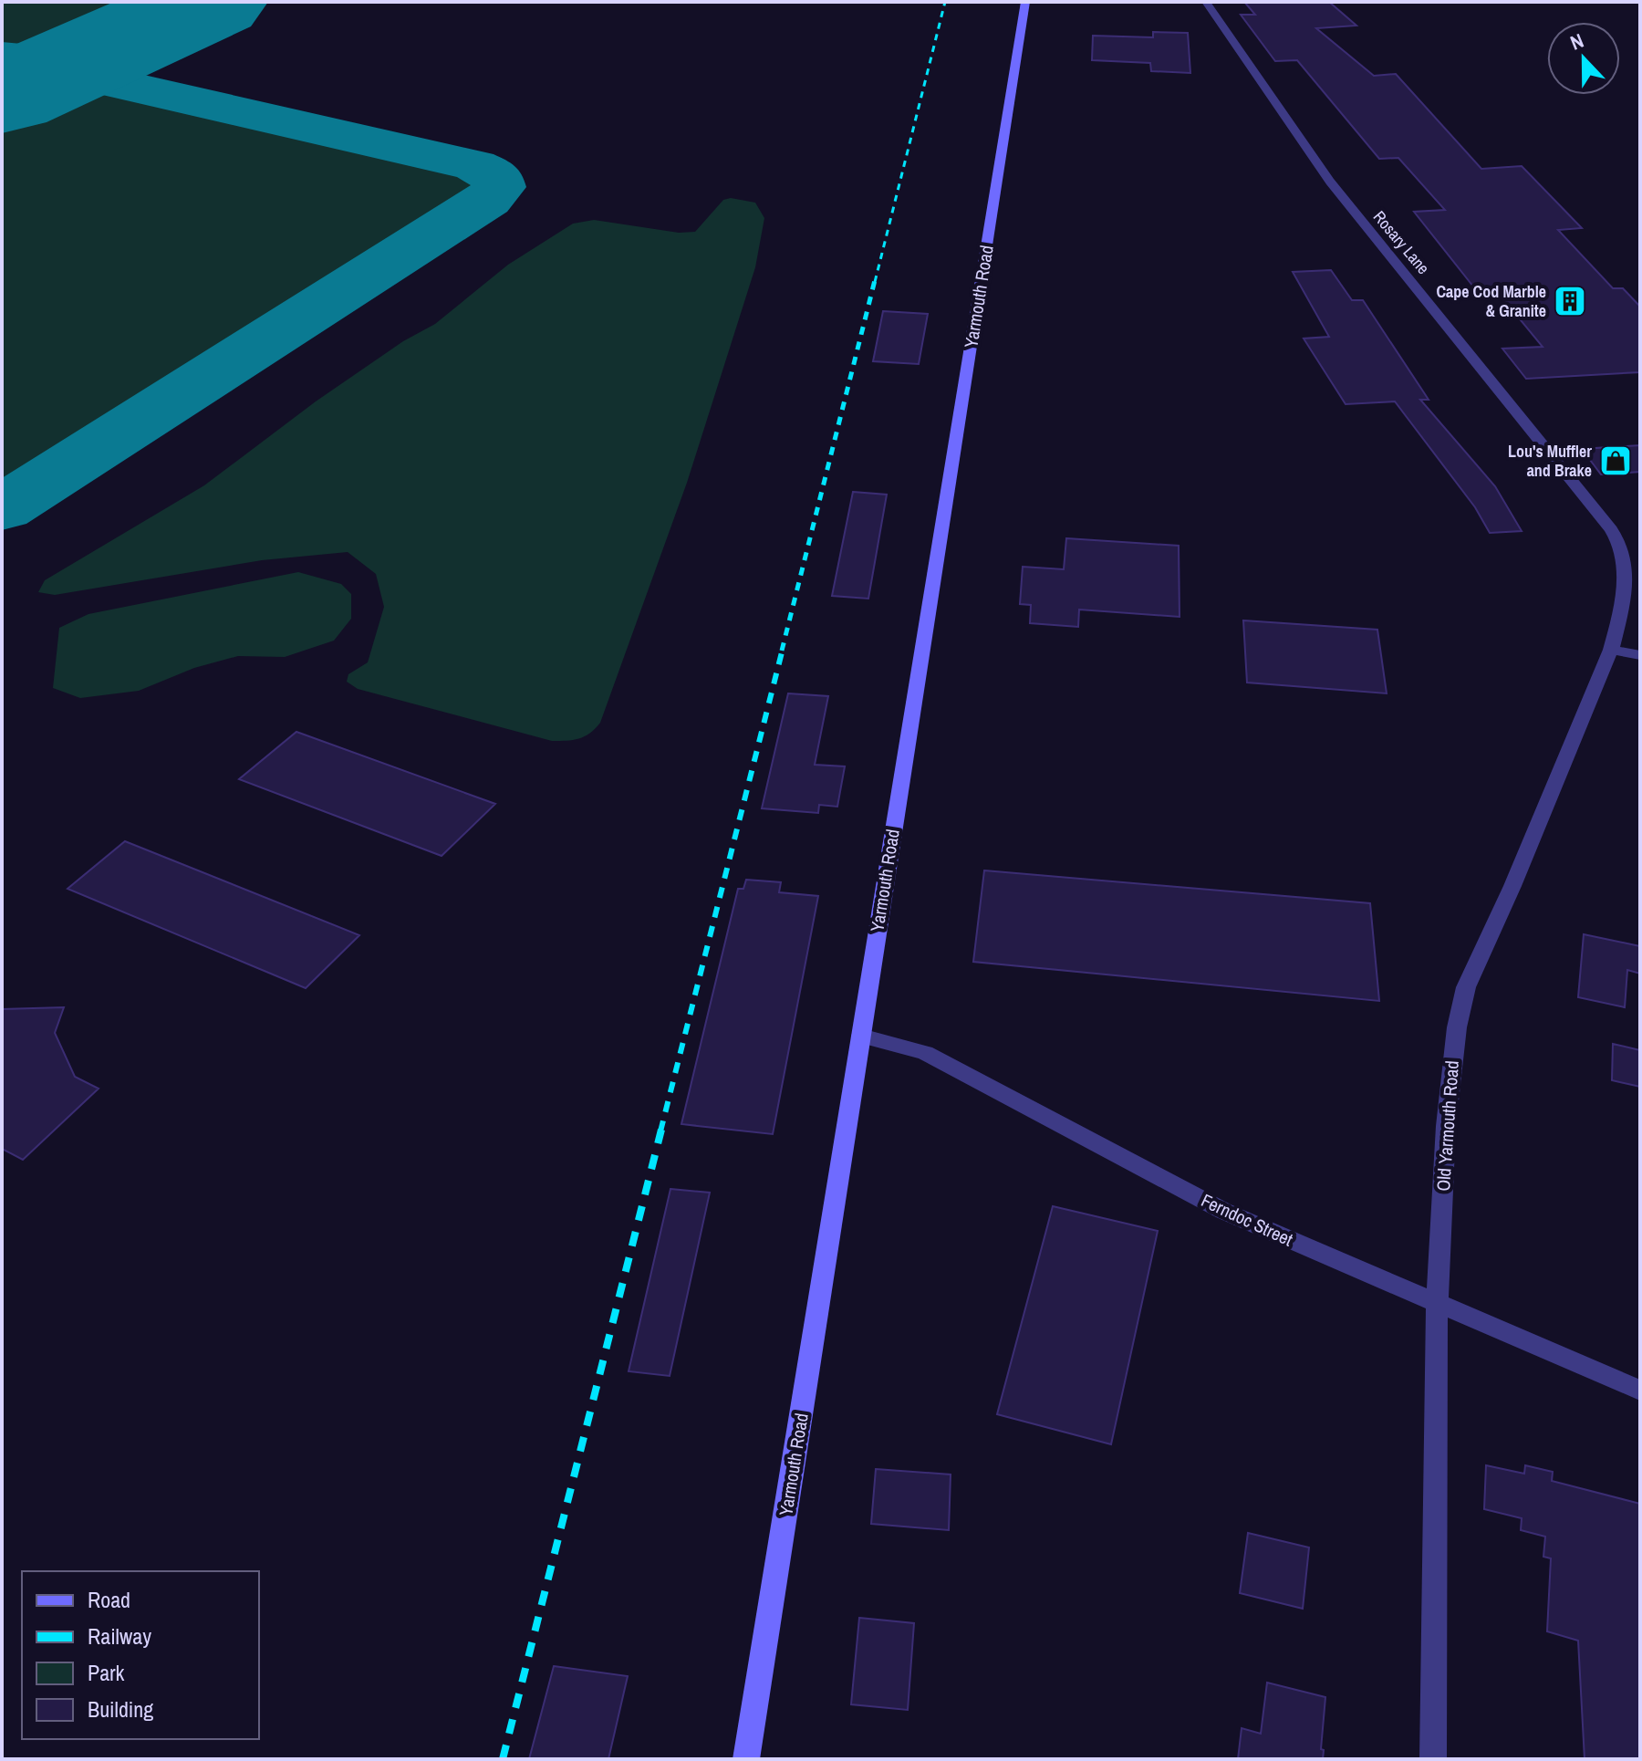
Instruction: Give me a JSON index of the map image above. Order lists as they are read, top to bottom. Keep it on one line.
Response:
{"streets":{"main road":["Yarmouth Road"],"street":["Rosary Lane","Old Yarmouth Road","Ferndoc Street"]},"crossings":[["Rosary Lane","Old Yarmouth Road"],["Yarmouth Road","Ferndoc Street"],["Old Yarmouth Road","Ferndoc Street"]],"places":{"building":["Cape Cod Marble & Granite"],"shop":["Lou's Muffler and Brake"]},"legend":["Road","Railway","Park","Building"],"north":"top"}
